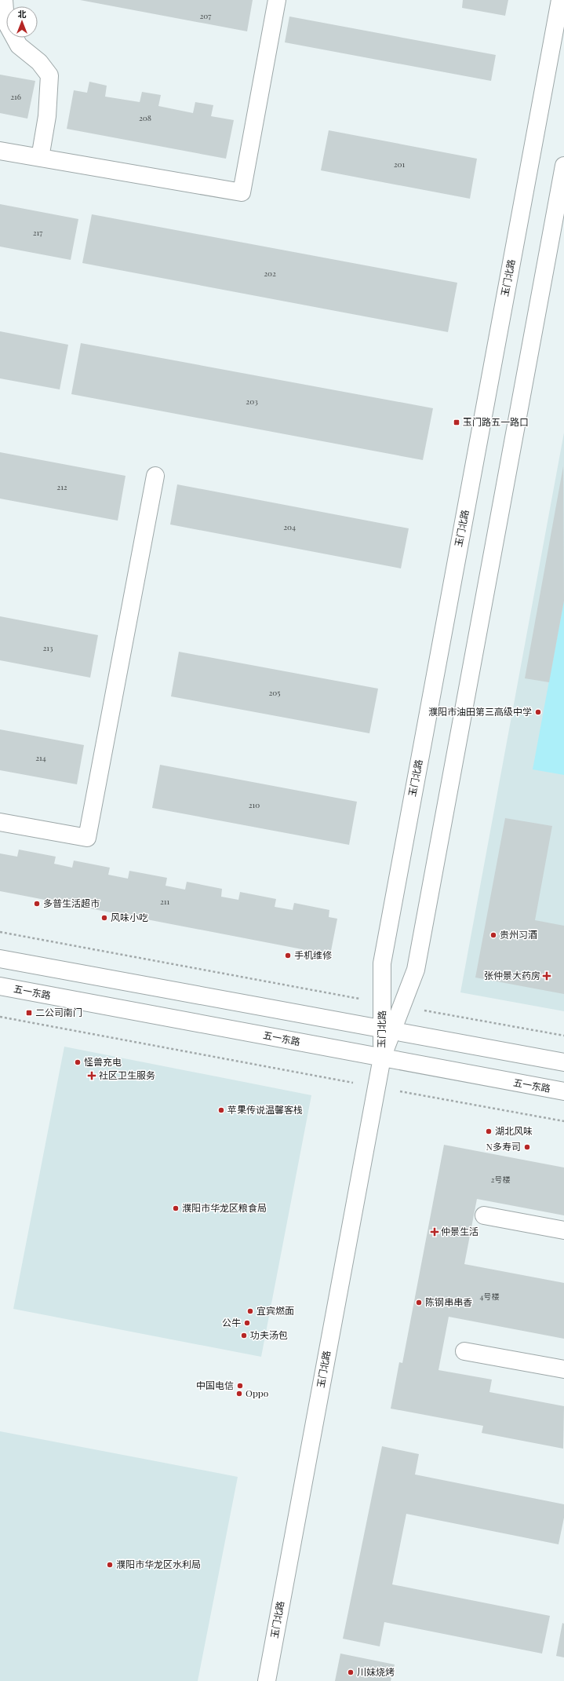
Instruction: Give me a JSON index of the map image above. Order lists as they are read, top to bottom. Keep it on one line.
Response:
{"streets":{"street":["玉门北路","五一东路"]},"crossings":[["玉门北路","五一东路"]],"places":{"transit":["玉门路五一路口","二公司南门"],"other":["濮阳市油田第三高级中学","多普生活超市","风味小吃","贵州习酒","手机维修","怪兽充电","苹果传说温馨客栈","湖北风味","N多寿司","濮阳市华龙区粮食局","陈钢串串香","宜宾燃面","公牛","功夫汤包","中国电信","Oppo","濮阳市华龙区水利局","川妹烧烤"],"health":["张仲景大药房","社区卫生服务","仲景生活"]},"house_numbers":["207","216","208","201","217","202","203","212","204","213","205","214","210","211","2号楼","4号楼"],"north":"top"}
